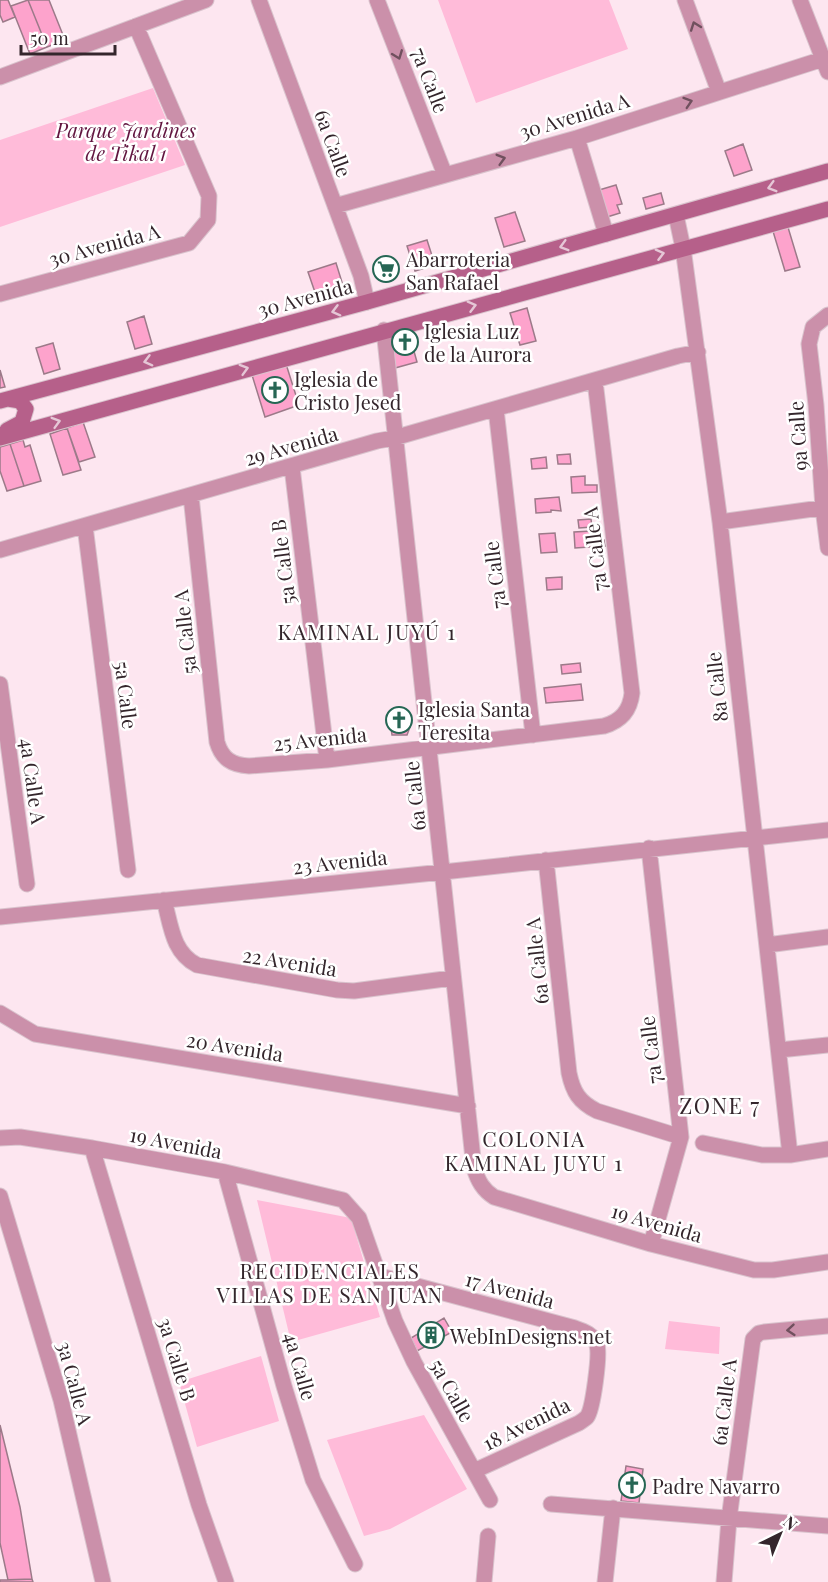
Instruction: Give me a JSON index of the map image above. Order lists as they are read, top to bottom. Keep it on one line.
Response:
{"streets":{"street":["7a Calle","30 Avenida A","6a Calle","30 Avenida","9a Calle","29 Avenida","7a Calle A","5a Calle B","5a Calle A","8a Calle","5a Calle","25 Avenida","4a Calle A","23 Avenida","22 Avenida","6a Calle A","20 Avenida","19 Avenida","17 Avenida","3a Calle B","4a Calle","3a Calle A","18 Avenida"]},"crossings":[["7a Calle","30 Avenida A"],["7a Calle","29 Avenida"],["7a Calle","25 Avenida"],["7a Calle","23 Avenida"],["7a Calle","6a Calle A"],["7a Calle","19 Avenida"],["30 Avenida A","6a Calle"],["6a Calle","30 Avenida"],["6a Calle","29 Avenida"],["6a Calle","25 Avenida"],["6a Calle","23 Avenida"],["6a Calle","22 Avenida"],["6a Calle","20 Avenida"],["6a Calle","19 Avenida"],["30 Avenida","8a Calle"],["29 Avenida","7a Calle A"],["29 Avenida","5a Calle B"],["29 Avenida","5a Calle A"],["29 Avenida","8a Calle"],["29 Avenida","5a Calle"],["7a Calle A","25 Avenida"],["5a Calle B","25 Avenida"],["5a Calle A","25 Avenida"],["8a Calle","23 Avenida"],["5a Calle","19 Avenida"],["5a Calle","17 Avenida"],["5a Calle","18 Avenida"],["23 Avenida","22 Avenida"],["23 Avenida","6a Calle A"],["19 Avenida","3a Calle B"],["19 Avenida","4a Calle"],["17 Avenida","18 Avenida"]],"districts":["KAMINAL JUYÚ 1","ZONE 7","COLONIA KAMINAL JUYU 1","RECIDENCIALES VILLAS DE SAN JUAN"],"parks":["Parque Jardines de Tikal 1"],"places":{"supermarket":["Abarroteria San Rafael"],"church":["Iglesia Luz de la Aurora","Iglesia de Cristo Jesed","Iglesia Santa Teresita","Padre Navarro"],"building":["WebInDesigns.net"]},"scale_bar":"50 m","north":"top right"}
